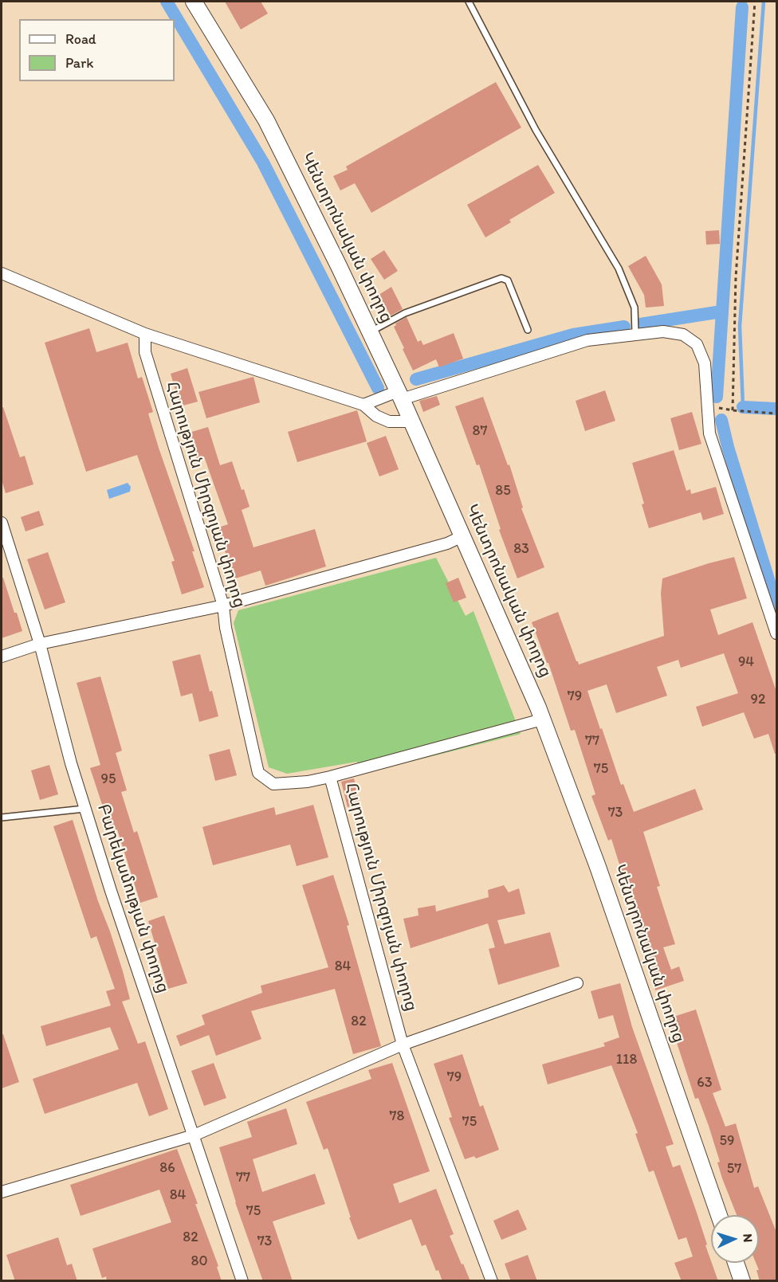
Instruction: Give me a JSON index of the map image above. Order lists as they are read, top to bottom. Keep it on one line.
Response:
{"streets":{"main road":["Կենտրոնական փողոց"],"street":["Հարություն Միրզոյան փողոց","Բարեկամության փողոց"]},"house_numbers":["87","85","83","94","79","92","77","75","95","73","84","82","118","79","63","78","75","59","86","57","77","84","75","82","73","80"],"legend":["Road","Park"],"north":"right"}
